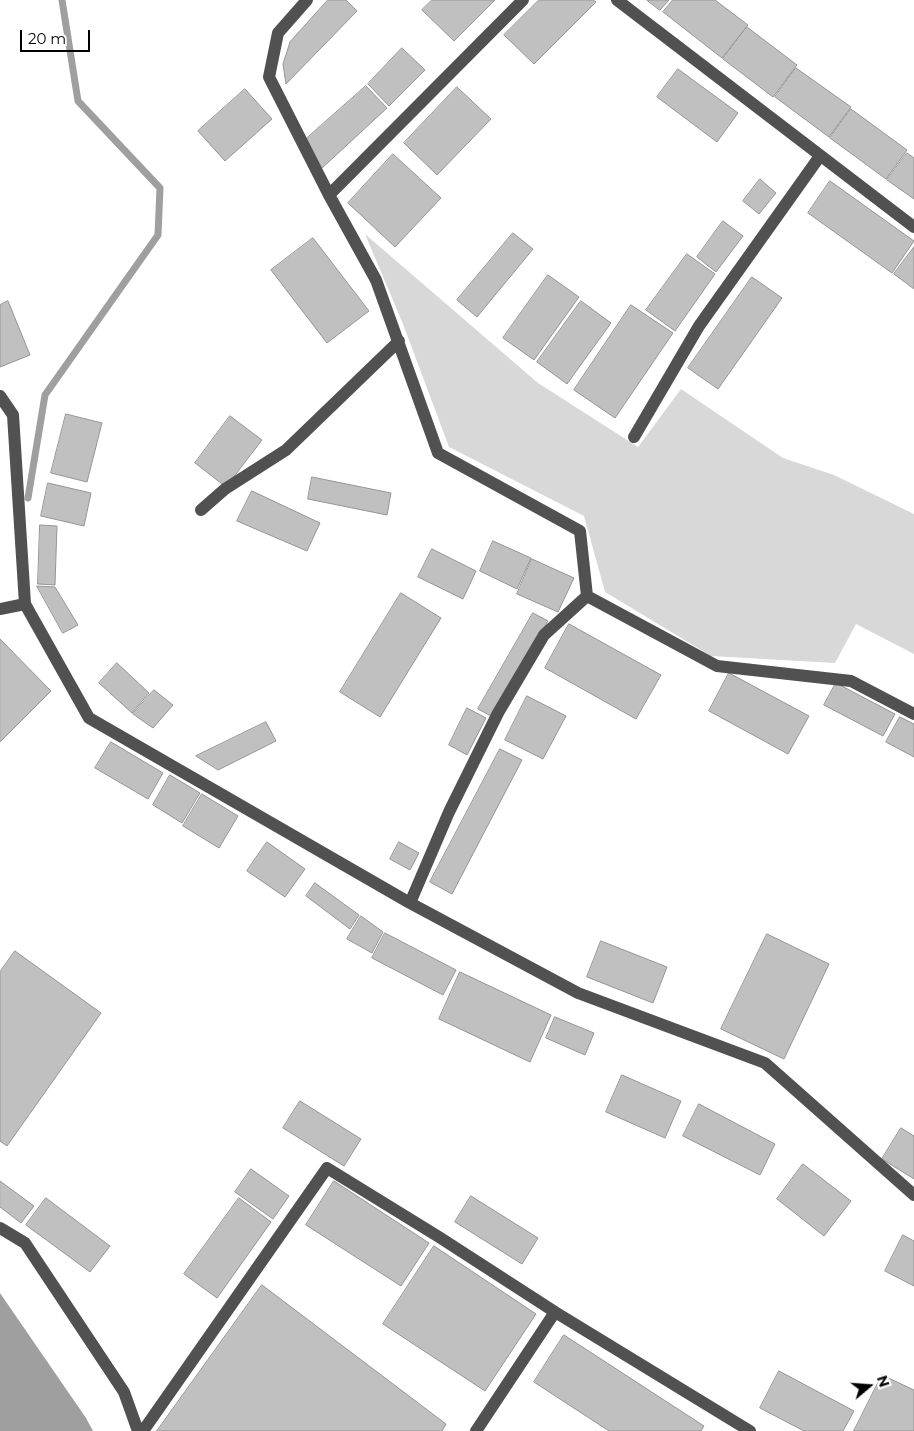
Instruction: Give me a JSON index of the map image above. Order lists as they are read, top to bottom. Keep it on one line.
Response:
{"scale_bar":"20 m","north":"right"}
